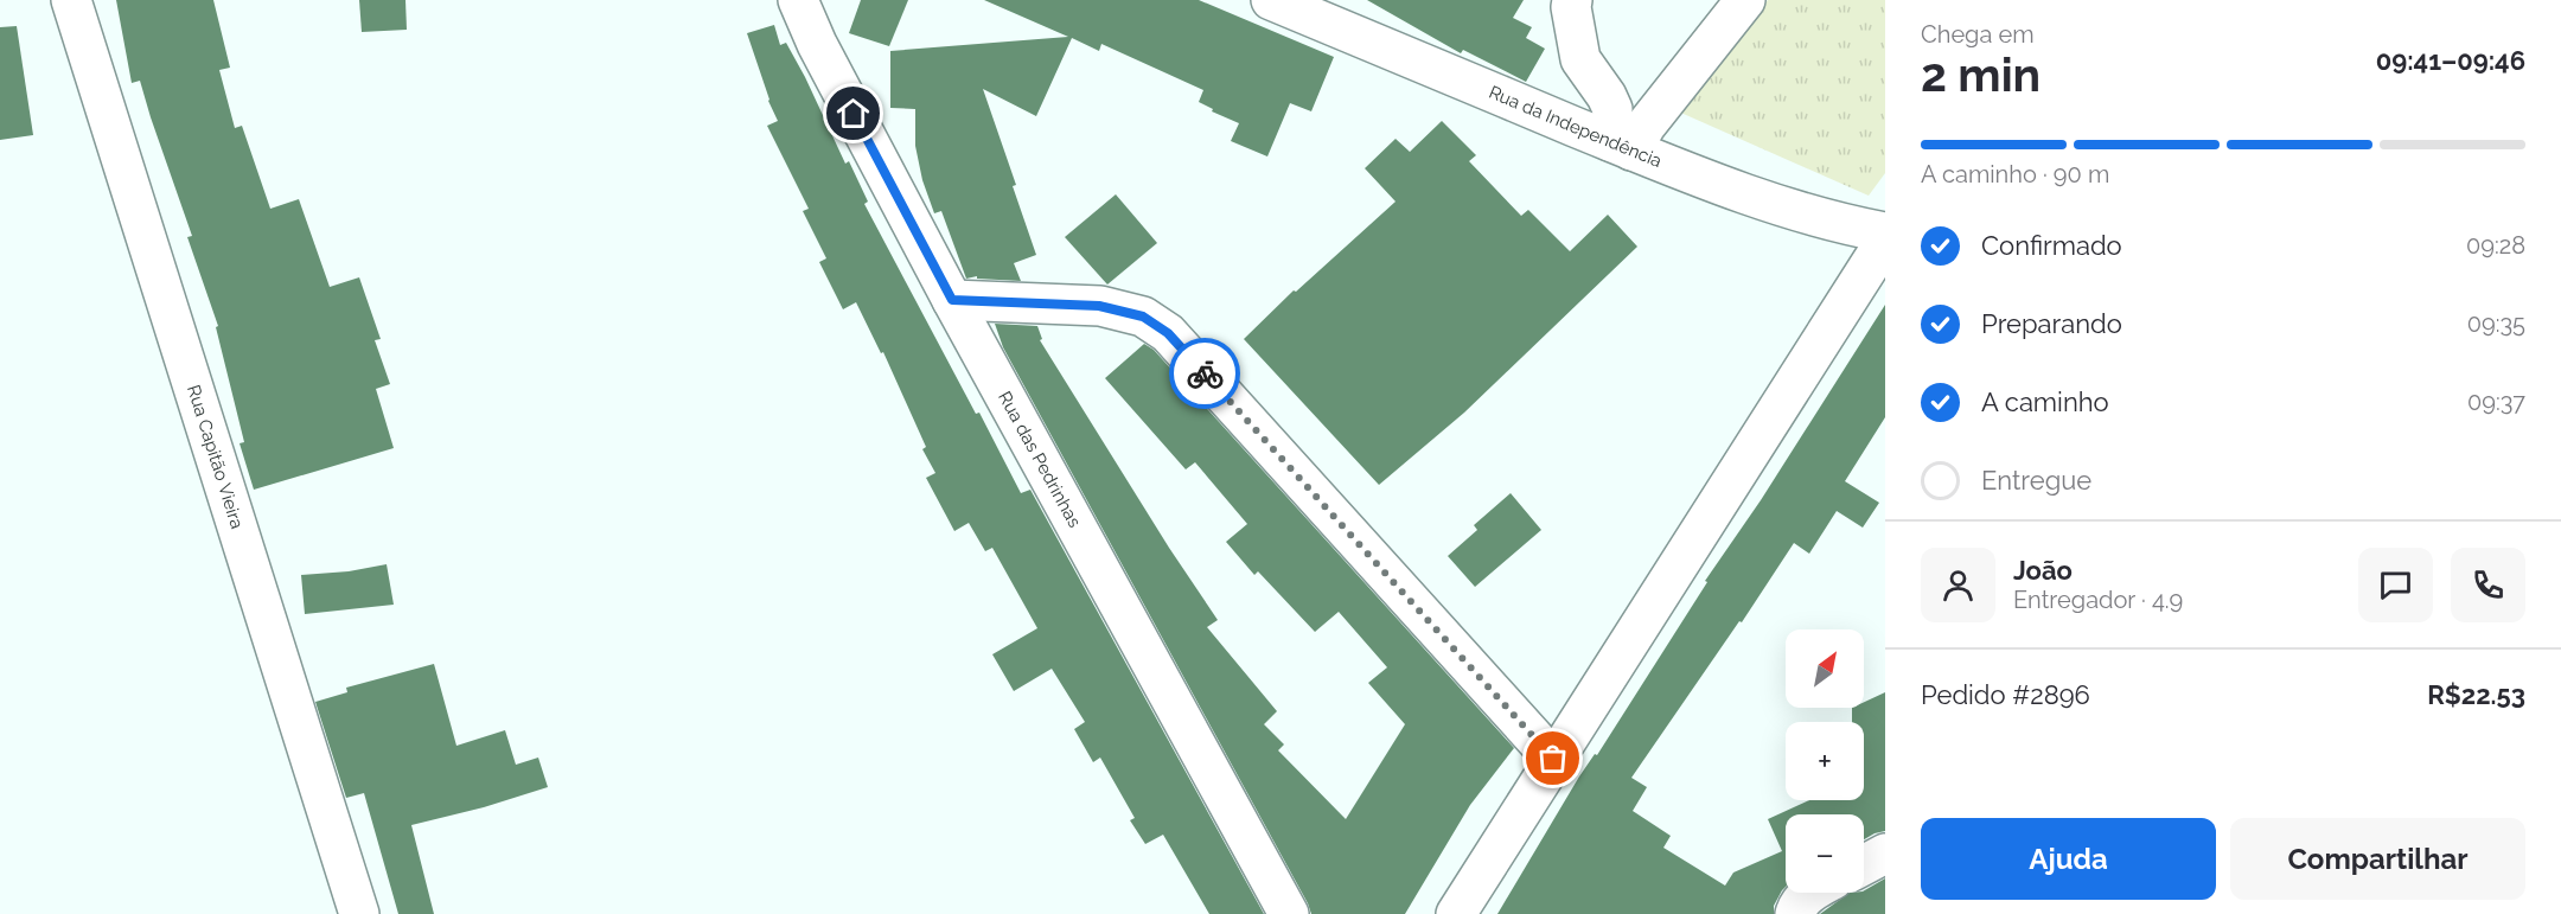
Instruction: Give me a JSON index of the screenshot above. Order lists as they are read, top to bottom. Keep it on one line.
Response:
{"streets":{"street":["Rua da Independência","Rua Capitão Vieira","Rua das Pedrinhas"]},"north":"top right","page":{"heading":["2 min","Chega em","09:41–09:46"],"panel":["João","Entregador · 4.9","Pedido #2896","R$22.53"],"bar":"A caminho · 90 m","list":[["Confirmado","09:28"],["Preparando","09:35"],["A caminho","09:37"],"Entregue"],"map_buttons":["+","−"],"buttons":["Ajuda","Compartilhar"]}}
